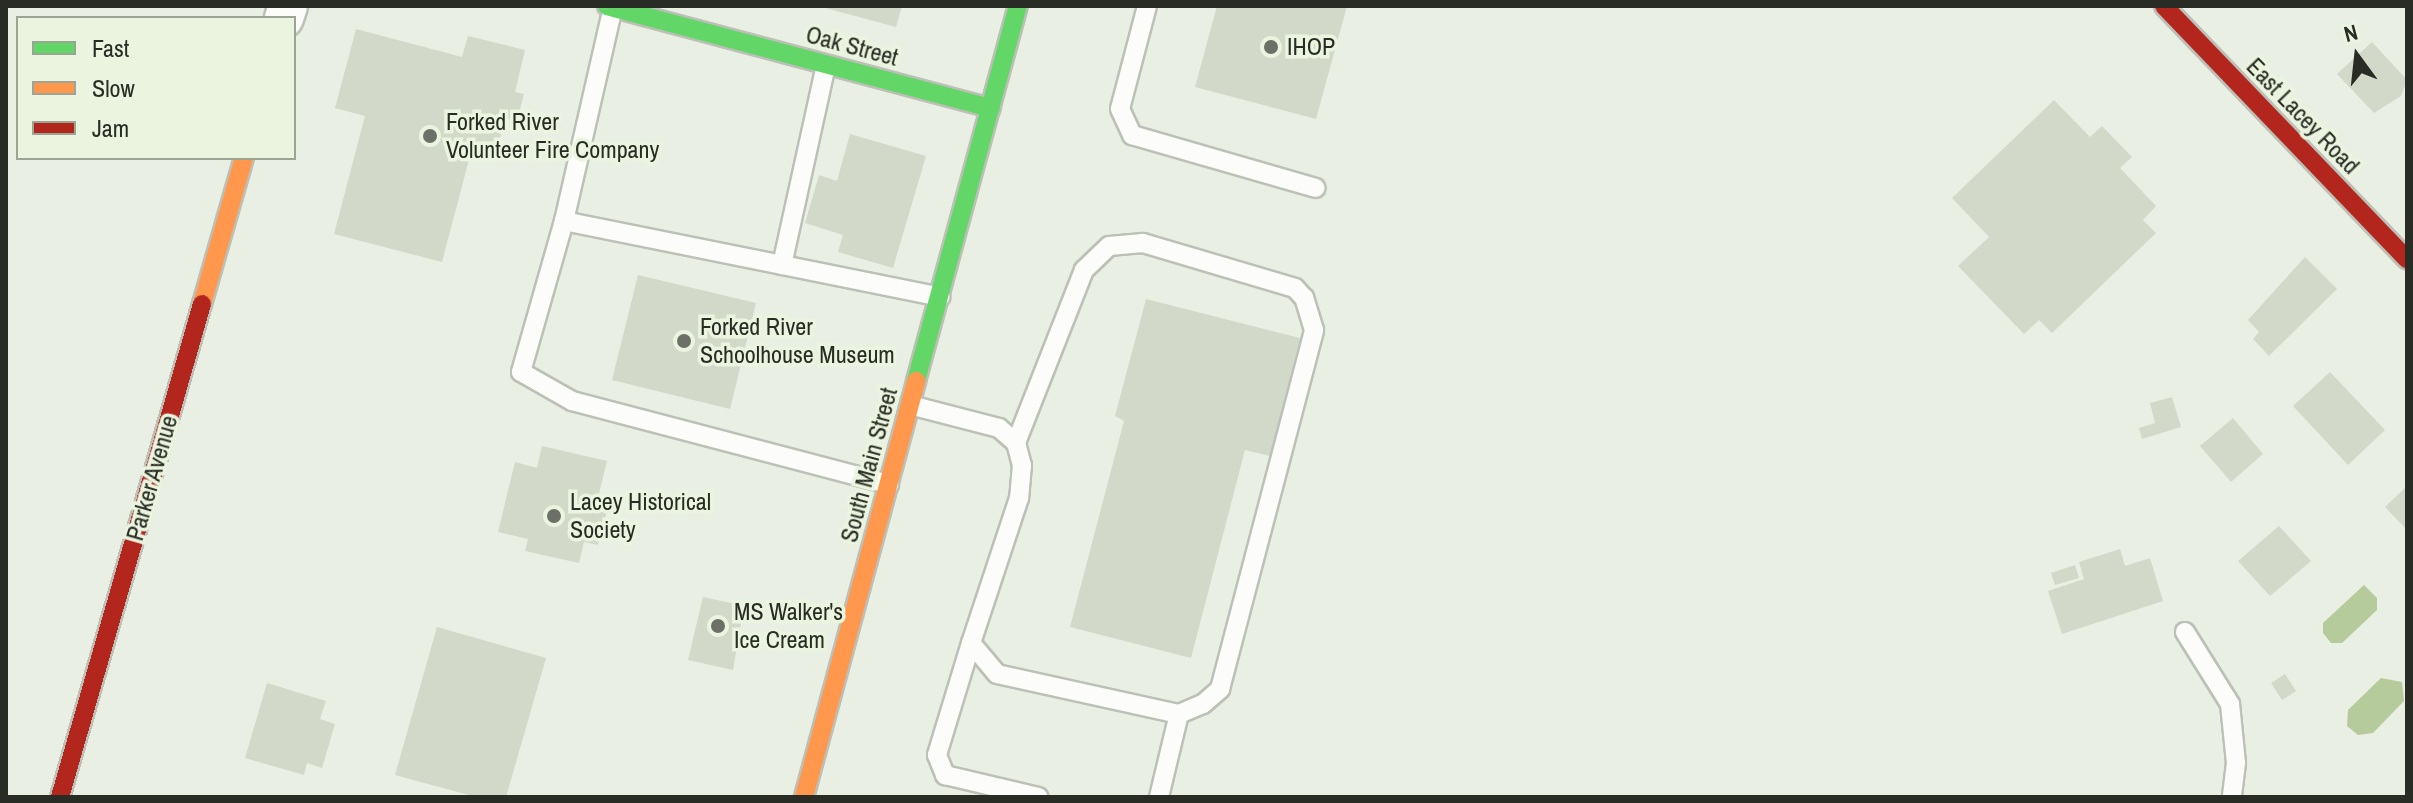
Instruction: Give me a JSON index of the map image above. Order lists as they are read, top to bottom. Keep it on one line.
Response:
{"streets":{"main road":["Oak Street","East Lacey Road","South Main Street","Parker Avenue"]},"crossings":[["Oak Street","South Main Street"]],"places":["IHOP","Forked River Volunteer Fire Company","Forked River Schoolhouse Museum","Lacey Historical Society","MS Walker's Ice Cream"],"legend":["Fast","Slow","Jam"],"north":"top"}
